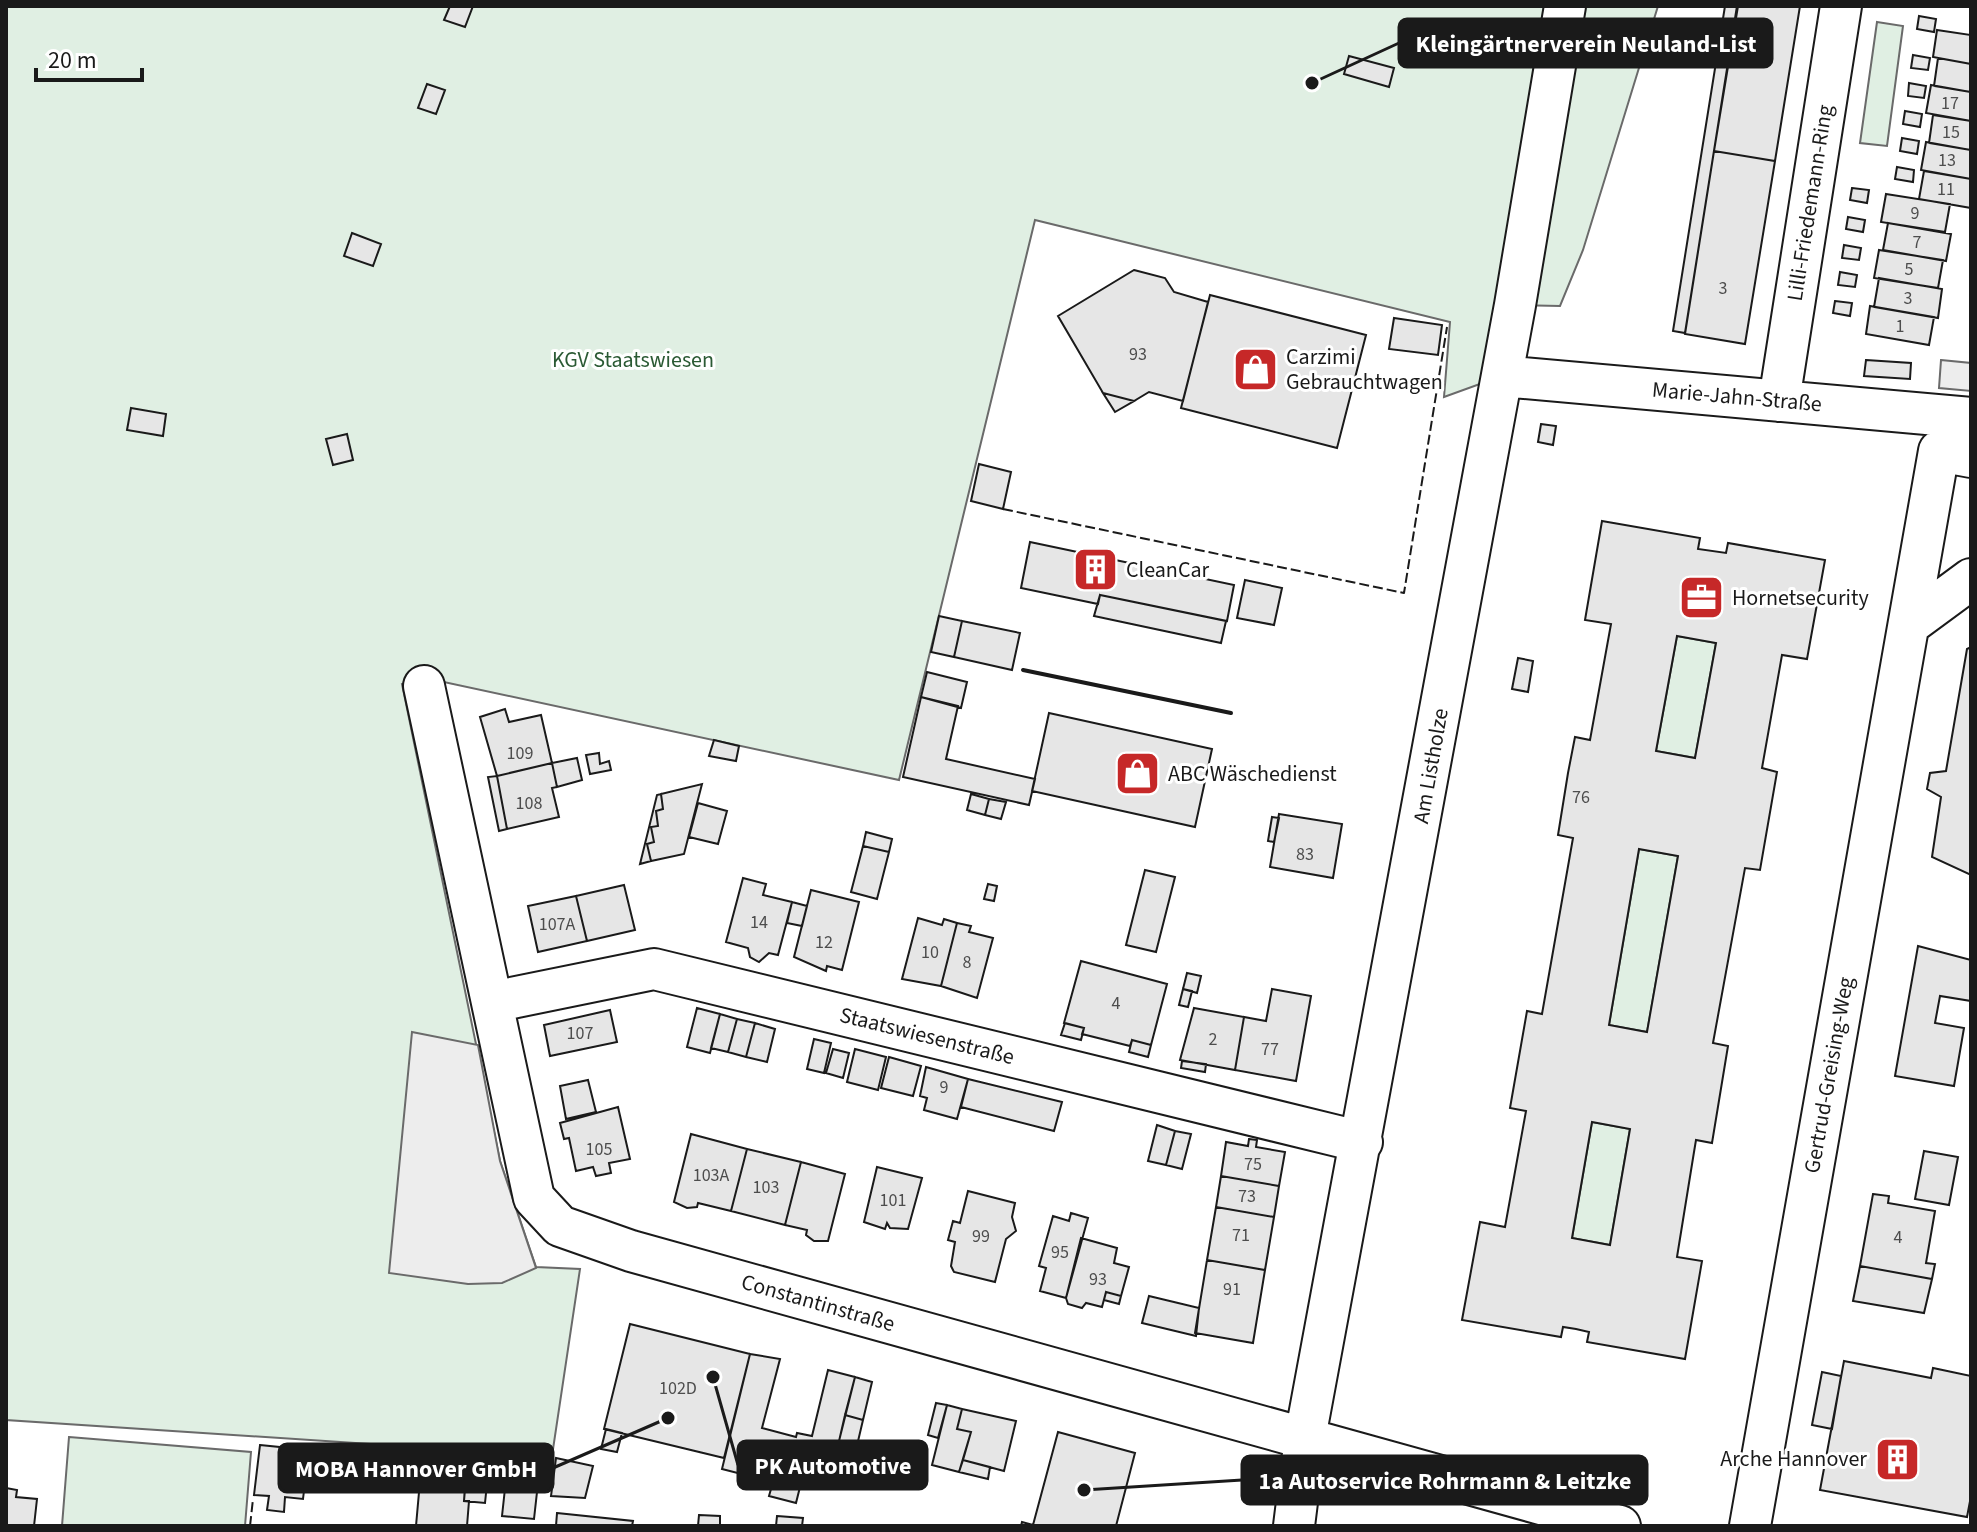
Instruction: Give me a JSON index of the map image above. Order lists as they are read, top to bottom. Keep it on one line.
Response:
{"streets":{"street":["Lilli-Friedemann-Ring","Marie-Jahn-Straße","Am Listholze","Staatswiesenstraße","Gertrud-Greising-Weg","Constantinstraße"]},"crossings":[["Lilli-Friedemann-Ring","Marie-Jahn-Straße"],["Marie-Jahn-Straße","Am Listholze"],["Am Listholze","Staatswiesenstraße"],["Am Listholze","Constantinstraße"],["Staatswiesenstraße","Constantinstraße"]],"parks":["KGV Staatswiesen"],"places":{"other":["Kleingärtnerverein Neuland-List","PK Automotive","MOBA Hannover GmbH","1a Autoservice Rohrmann & Leitzke"],"shop":["Carzimi Gebrauchtwagen","ABC Wäschedienst"],"building":["CleanCar","Arche Hannover"],"office":["Hornetsecurity"]},"house_numbers":["17","15","13","11","9","7","5","3","3","1","93","109","76","108","83","14","107A","12","10","8","4","107","2","77","9","105","75","103A","103","73","101","71","99","4","95","93","91","102D"],"scale_bar":"20 m"}
